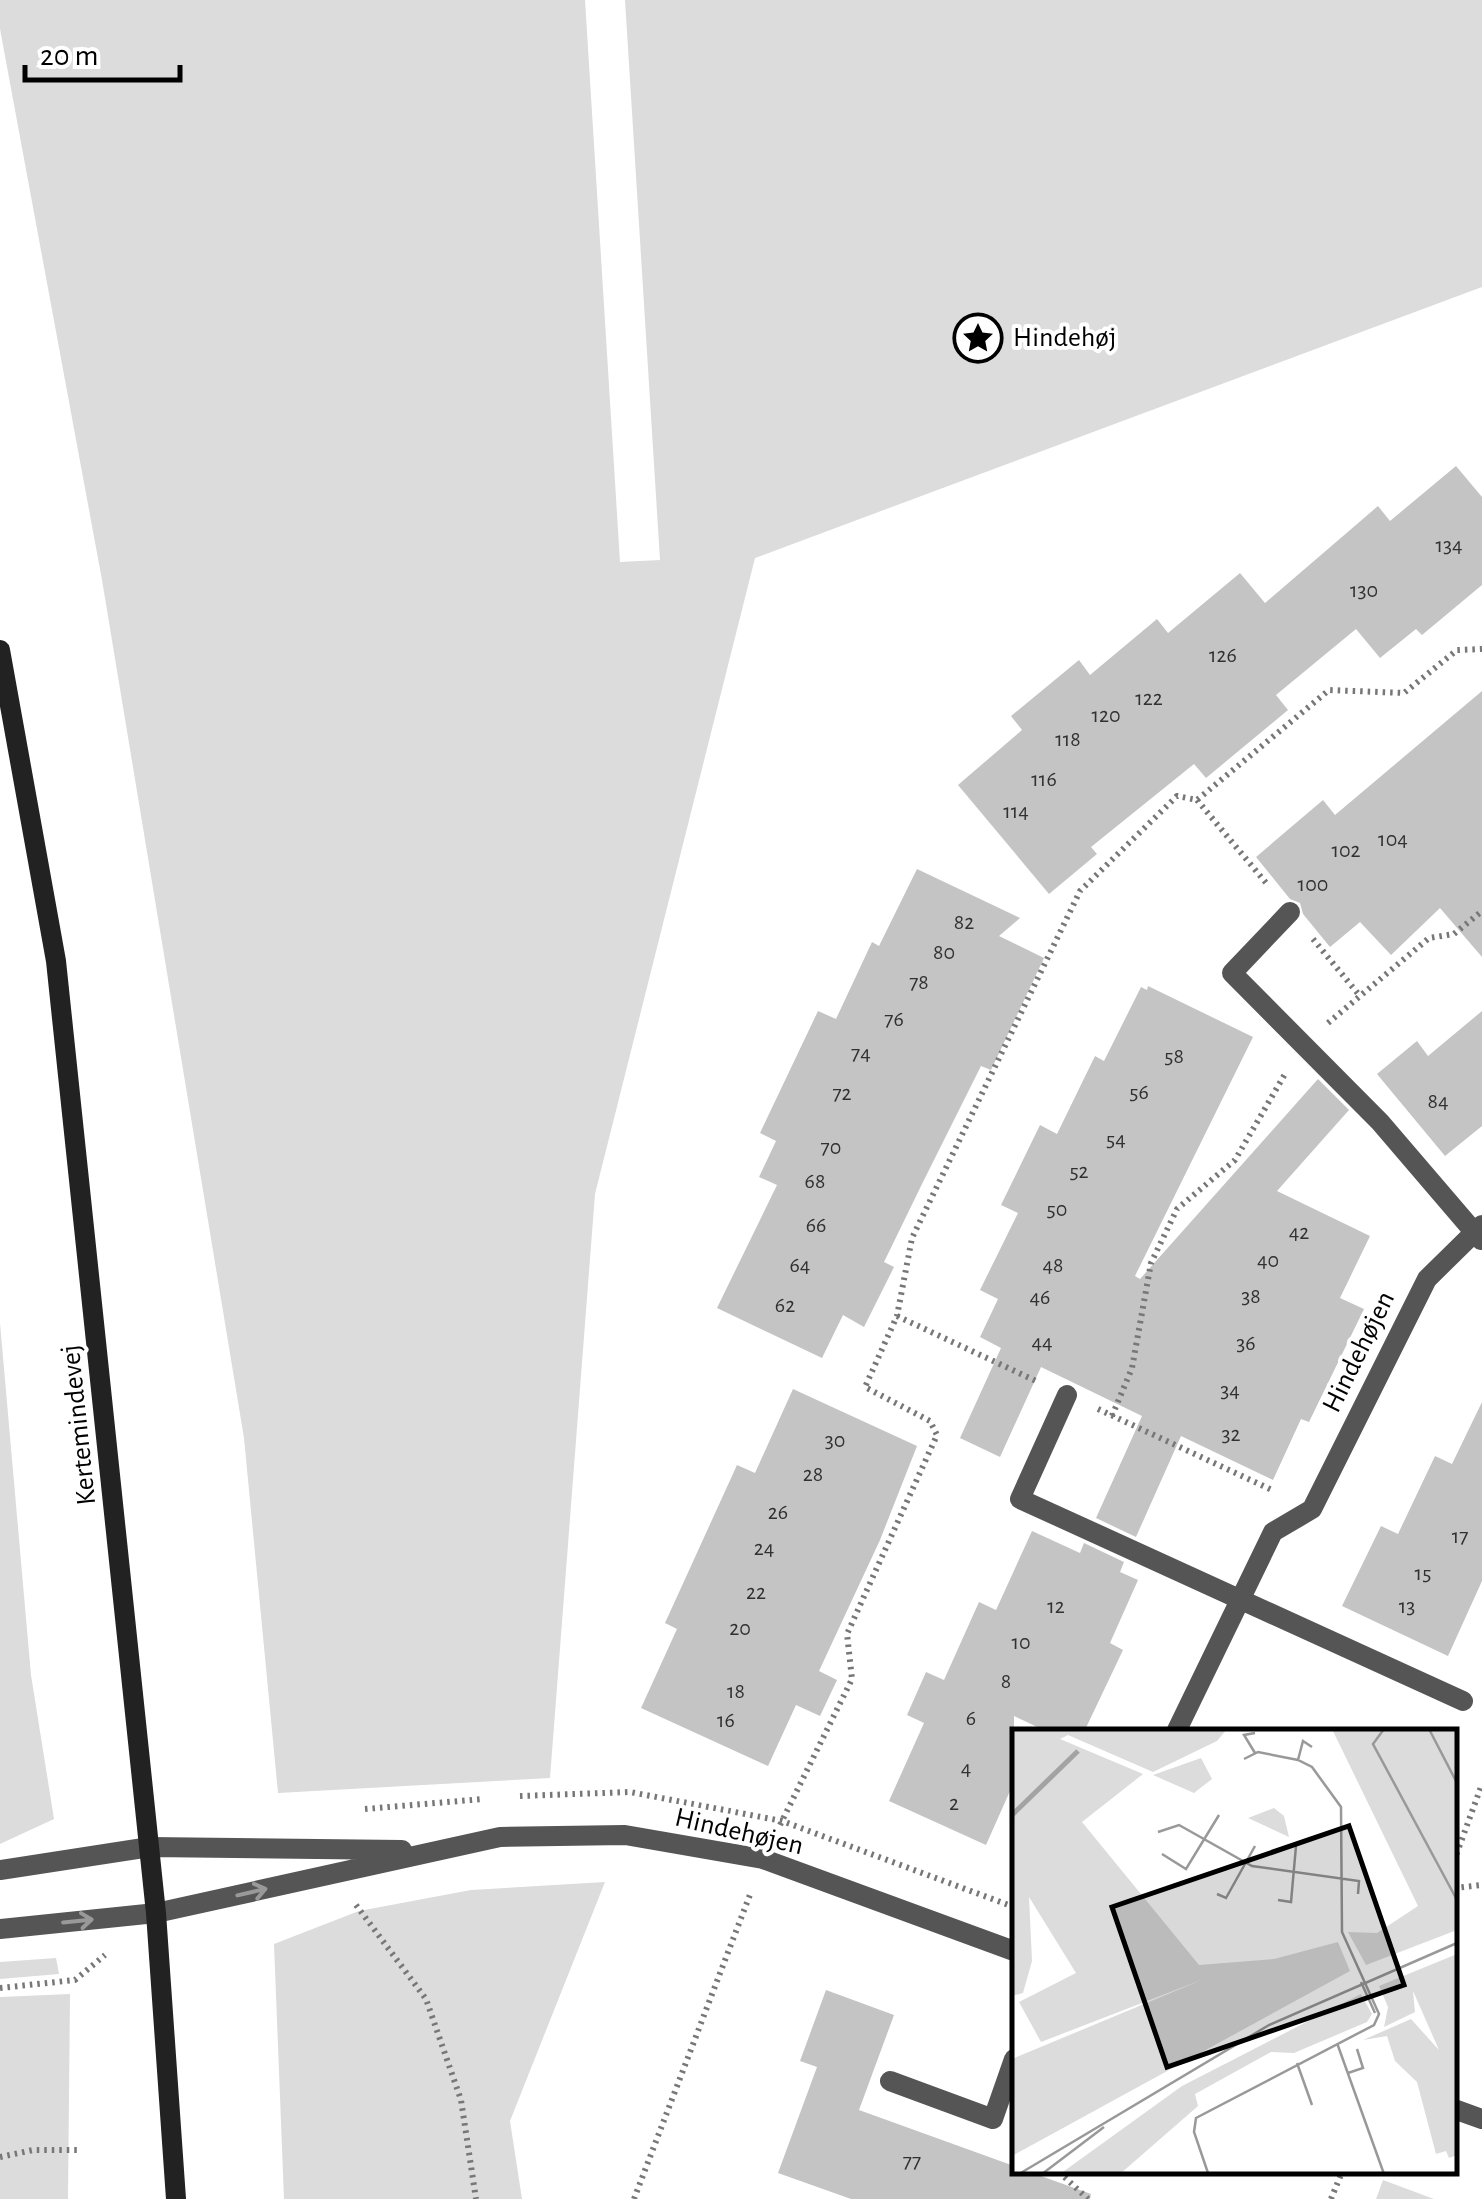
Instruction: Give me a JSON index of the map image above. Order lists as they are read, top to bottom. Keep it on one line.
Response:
{"streets":{"main road":["Kertemindevej"],"street":["Hindehøjen"]},"crossings":[["Hindehøjen","Kertemindevej"]],"places":{"place":["Hindehøj"]},"house_numbers":["134","130","126","122","120","118","116","114","104","102","100","82","80","78","76","74","58","56","72","84","54","70","52","68","50","66","42","40","64","48","38","46","62","44","36","34","32","30","28","26","17","24","15","22","12","13","20","10","8","18","6","16","4","2","77"],"scale_bar":"20 m"}
